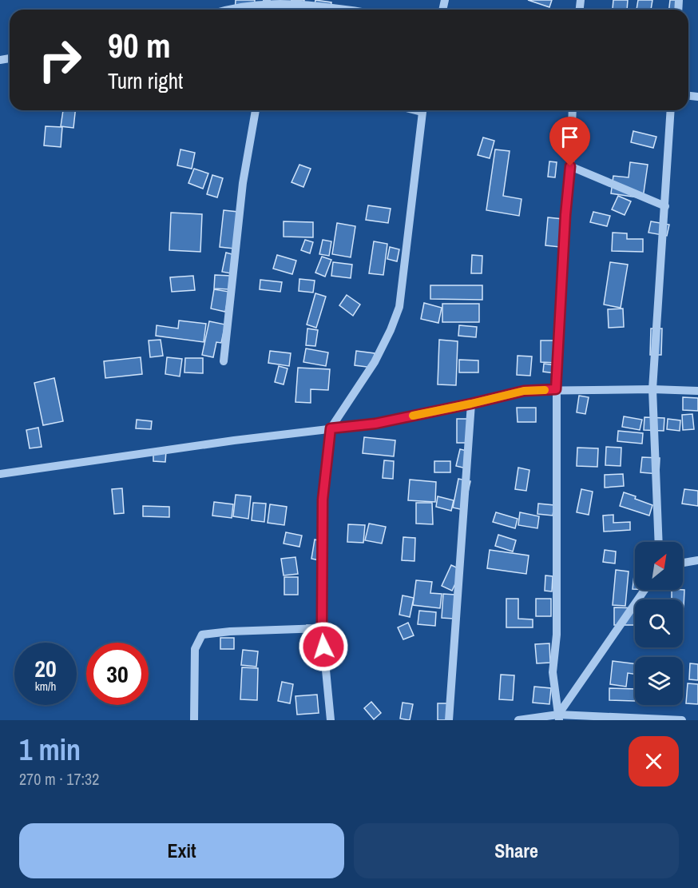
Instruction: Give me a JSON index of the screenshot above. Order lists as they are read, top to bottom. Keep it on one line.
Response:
{"north":"top right","page":{"turn":["90 m","Turn right"],"speed":"20 km/h","limit":"30","heading":["1 min","270 m · 17:32"],"buttons":["Exit","Share"]}}
